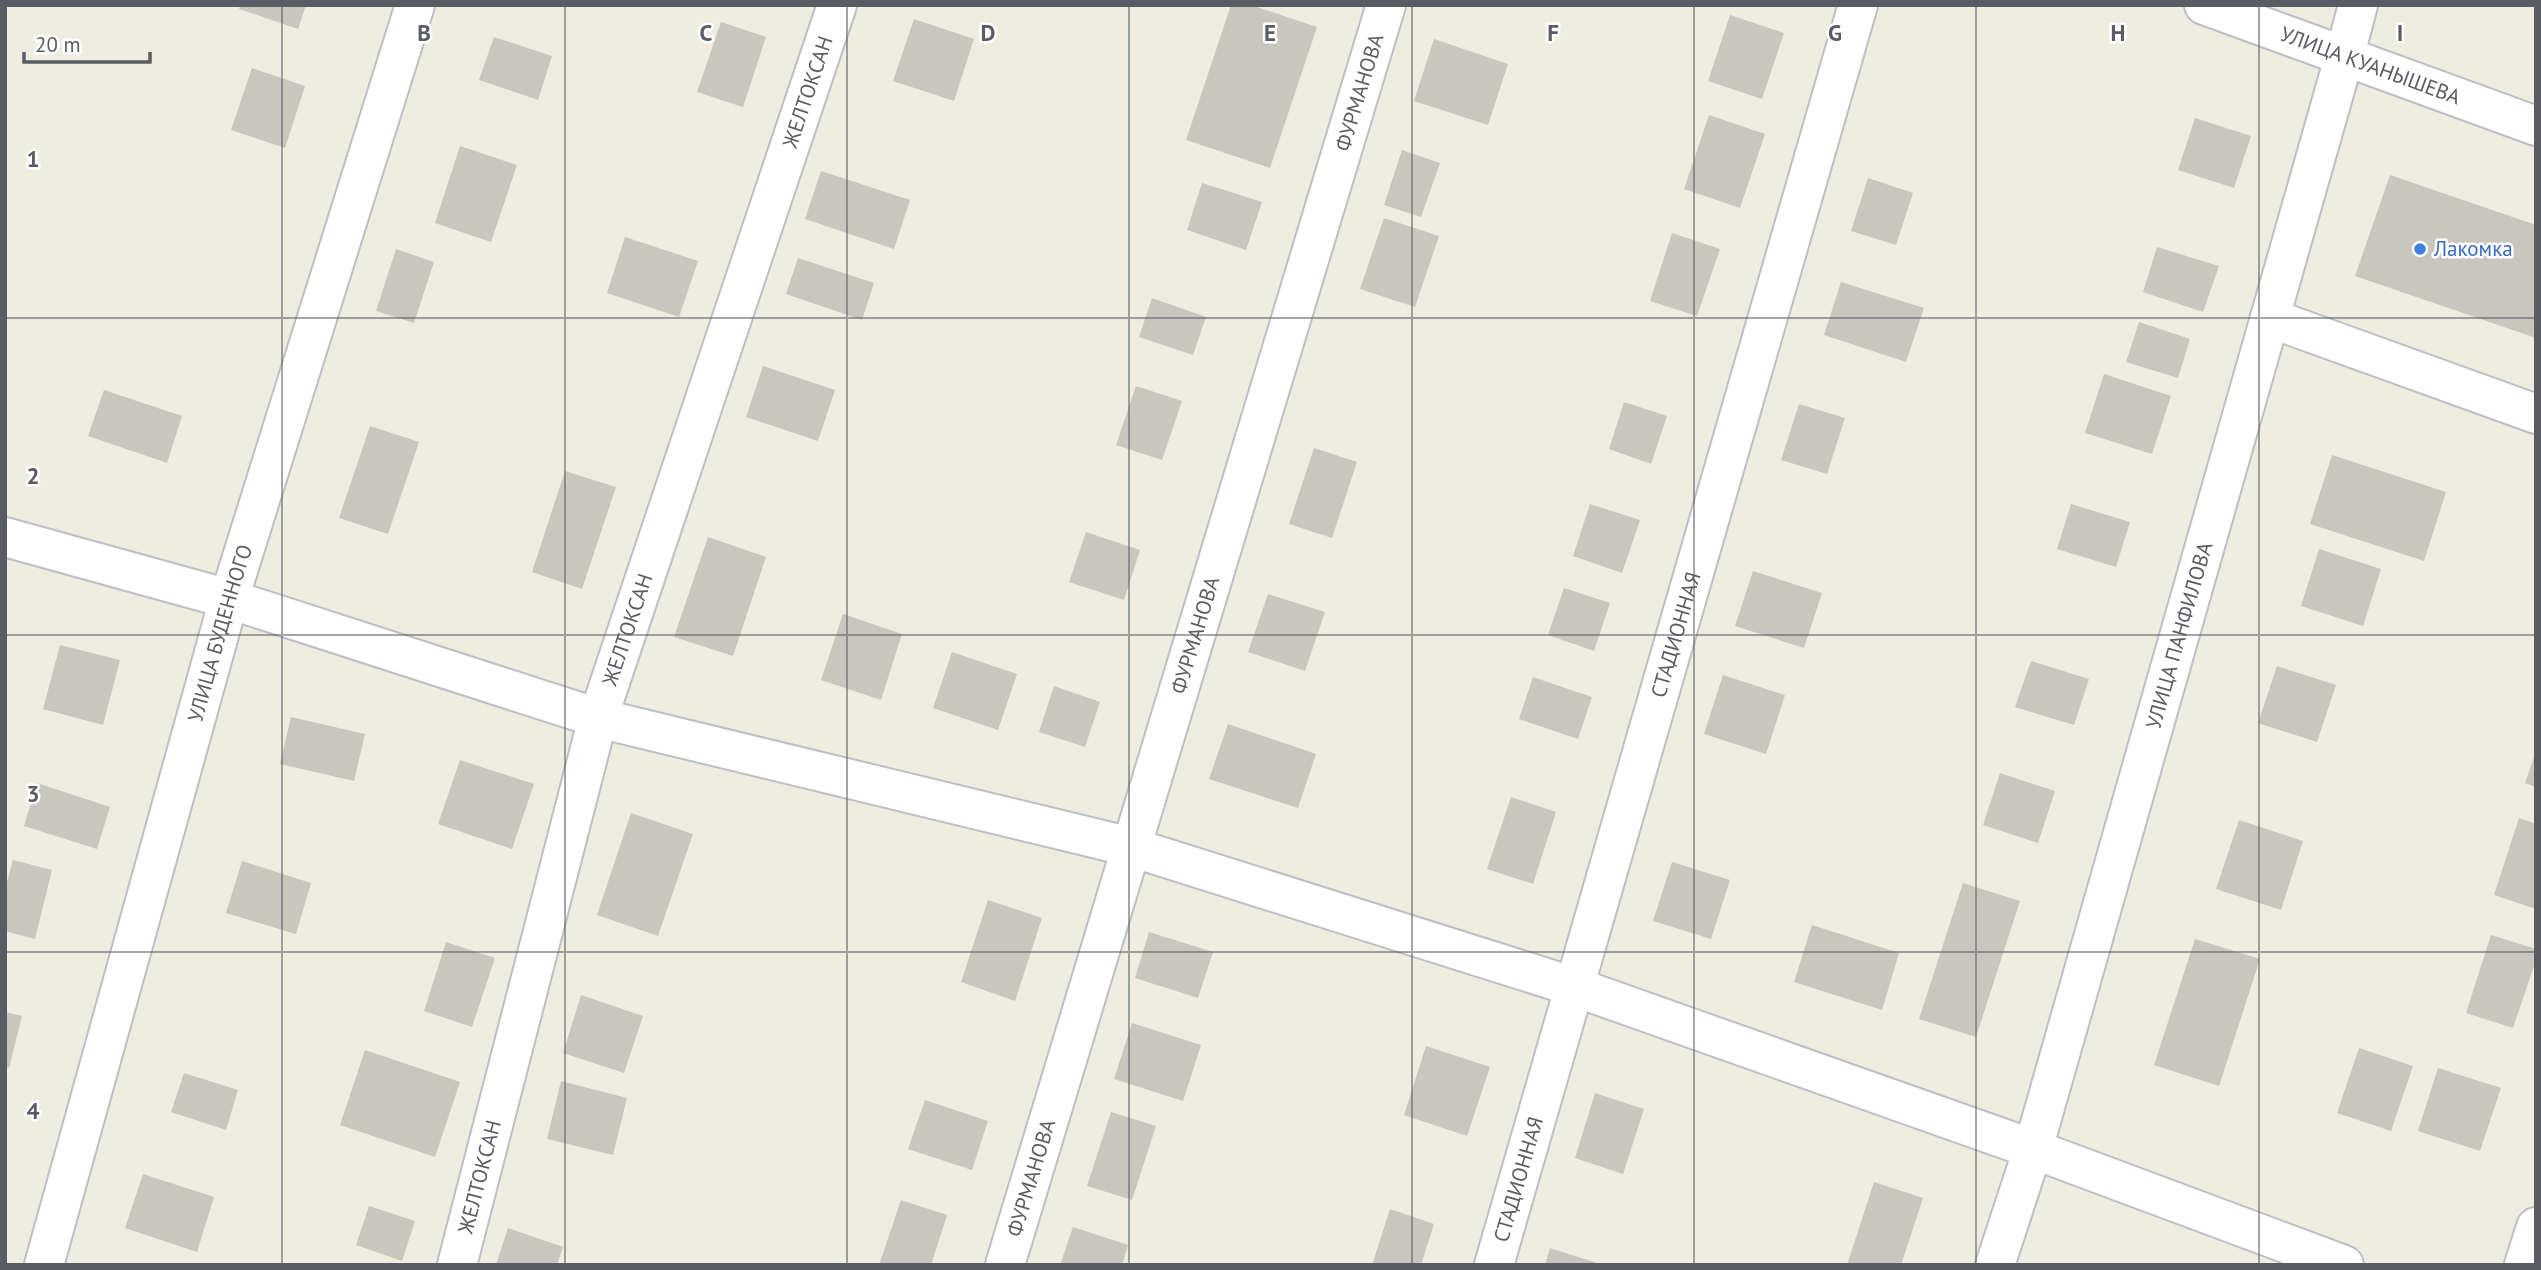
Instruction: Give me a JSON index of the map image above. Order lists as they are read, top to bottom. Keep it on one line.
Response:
{"streets":{"street":["УЛИЦА КУАНЫШЕВА","ЖЕЛТОКСАН","ФУРМАНОВА","УЛИЦА БУДЕННОГО","СТАДИОННАЯ","УЛИЦА ПАНФИЛОВА"]},"crossings":[["УЛИЦА КУАНЫШЕВА","УЛИЦА ПАНФИЛОВА"]],"places":["Лакомка"],"scale_bar":"20 m","grid":{"columns":["B","C","D","E","F","G","H","I"],"rows":["1","2","3","4"]}}
